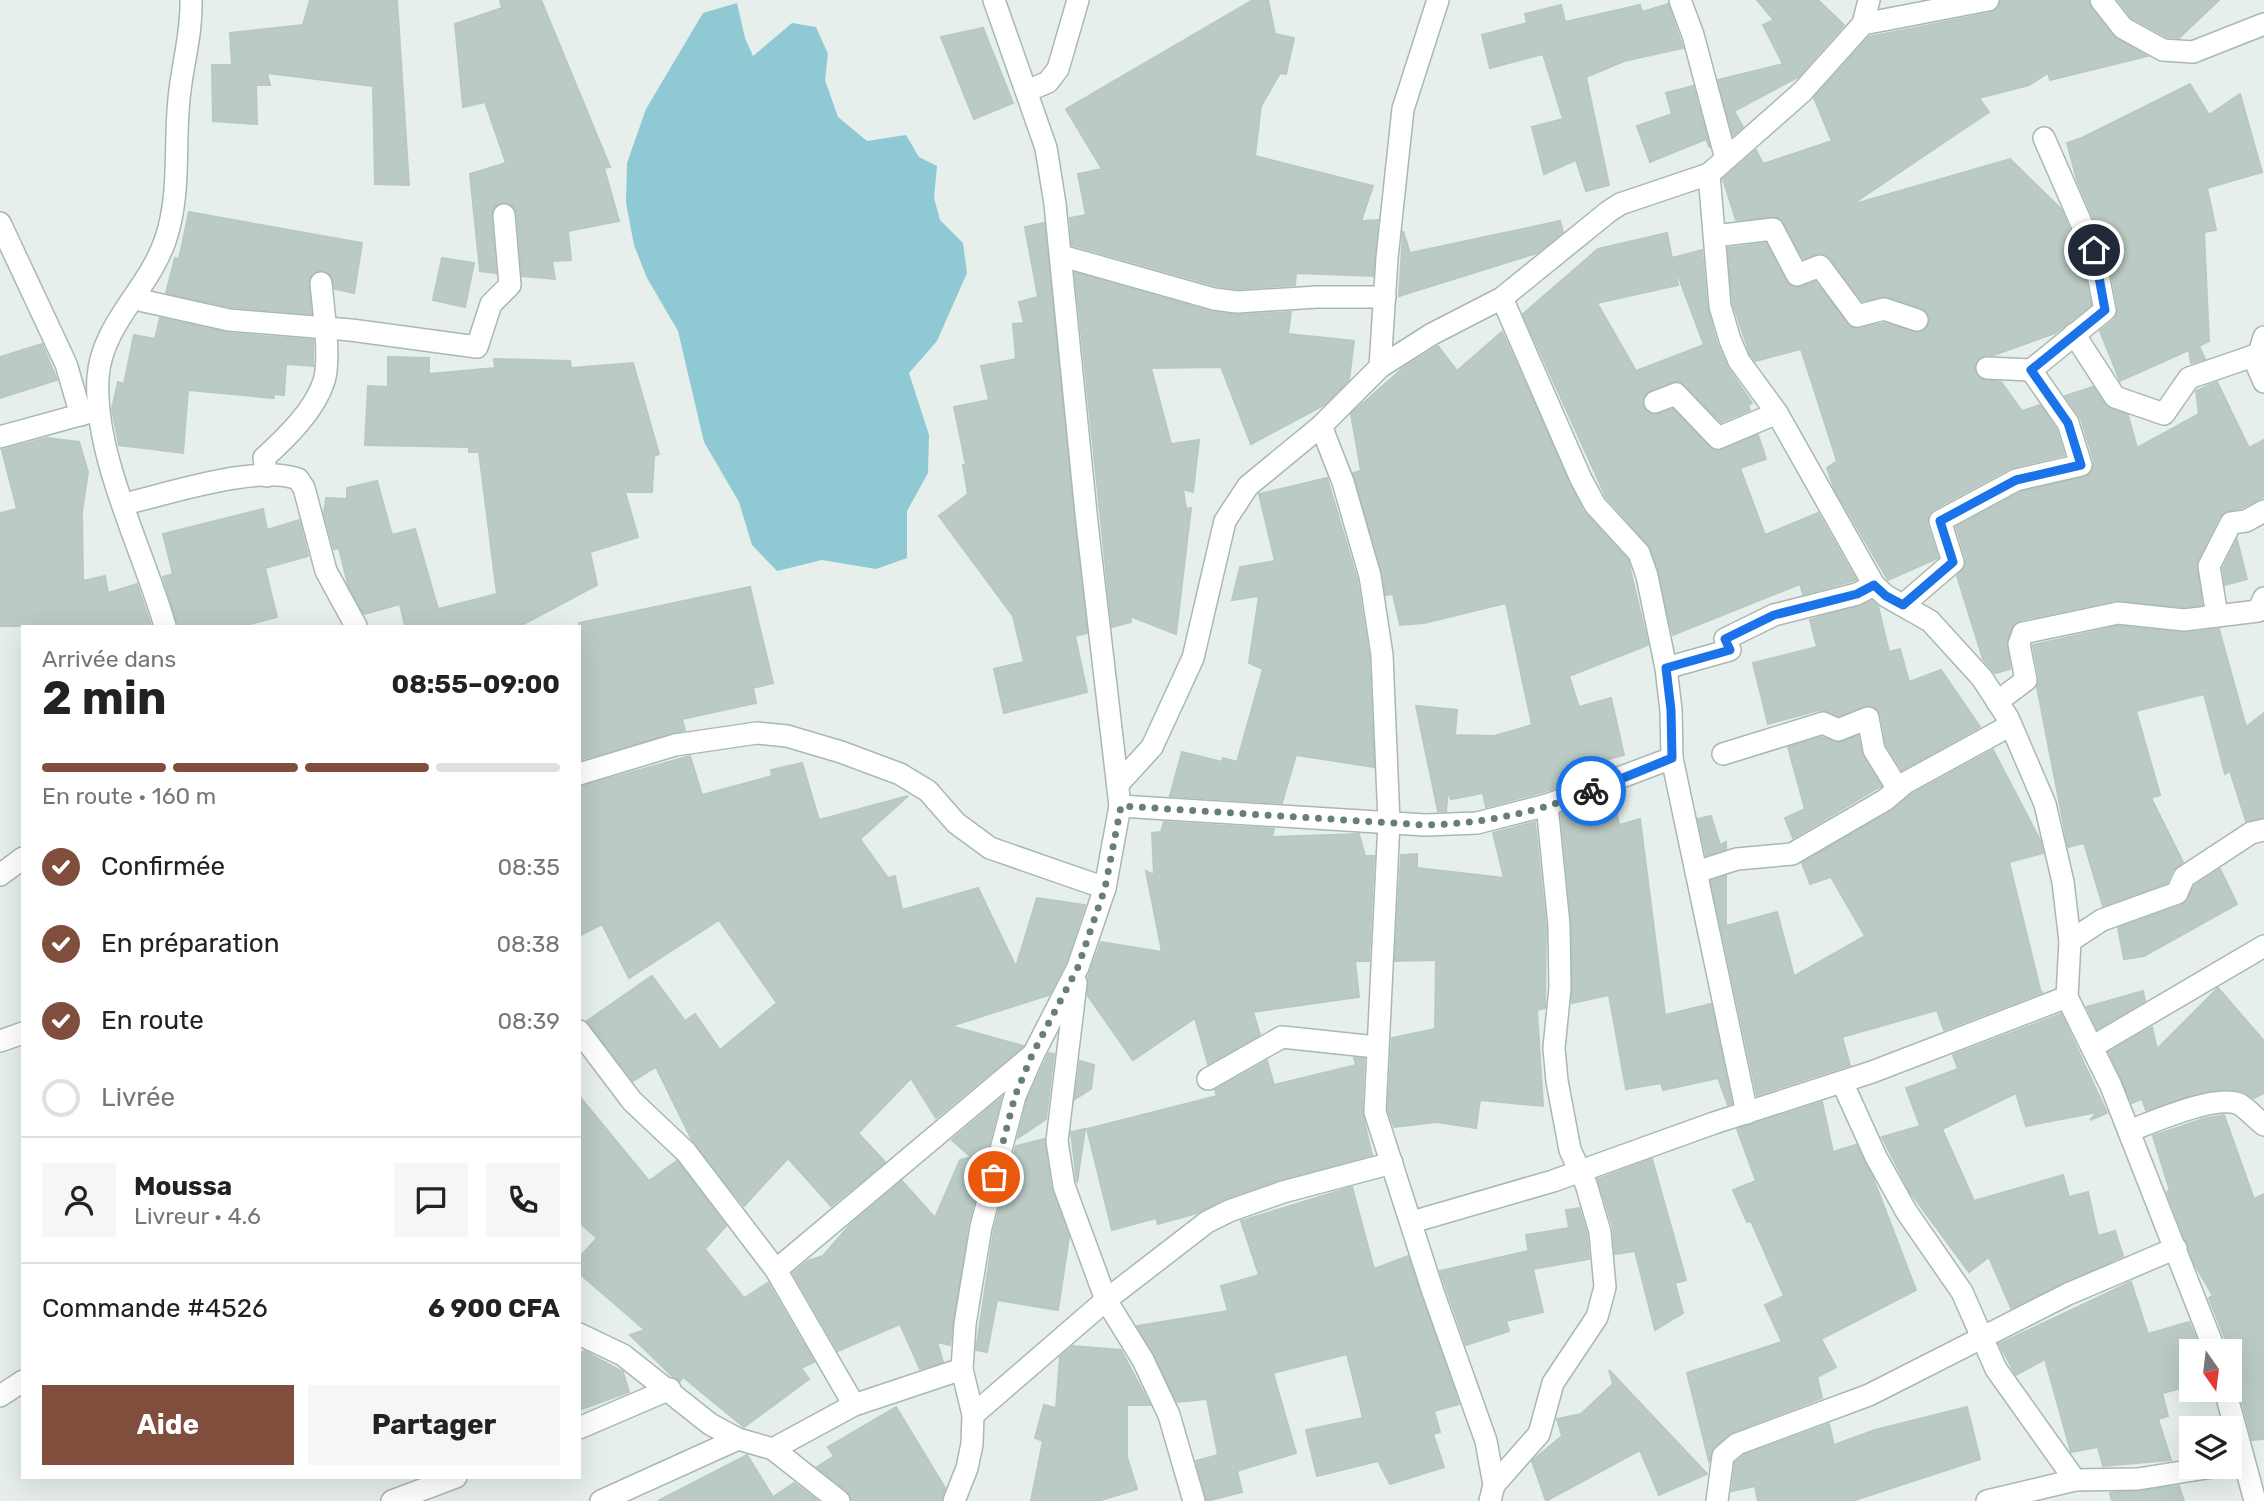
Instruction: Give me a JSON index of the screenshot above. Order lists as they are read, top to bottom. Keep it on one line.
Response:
{"north":"bottom","page":{"heading":["2 min","Arrivée dans","08:55–09:00"],"panel":["Moussa","Livreur · 4.6","Commande #4526","6 900 CFA"],"bar":"En route · 160 m","list":[["Confirmée","08:35"],["En préparation","08:38"],["En route","08:39"],"Livrée"],"buttons":["Aide","Partager"]}}
